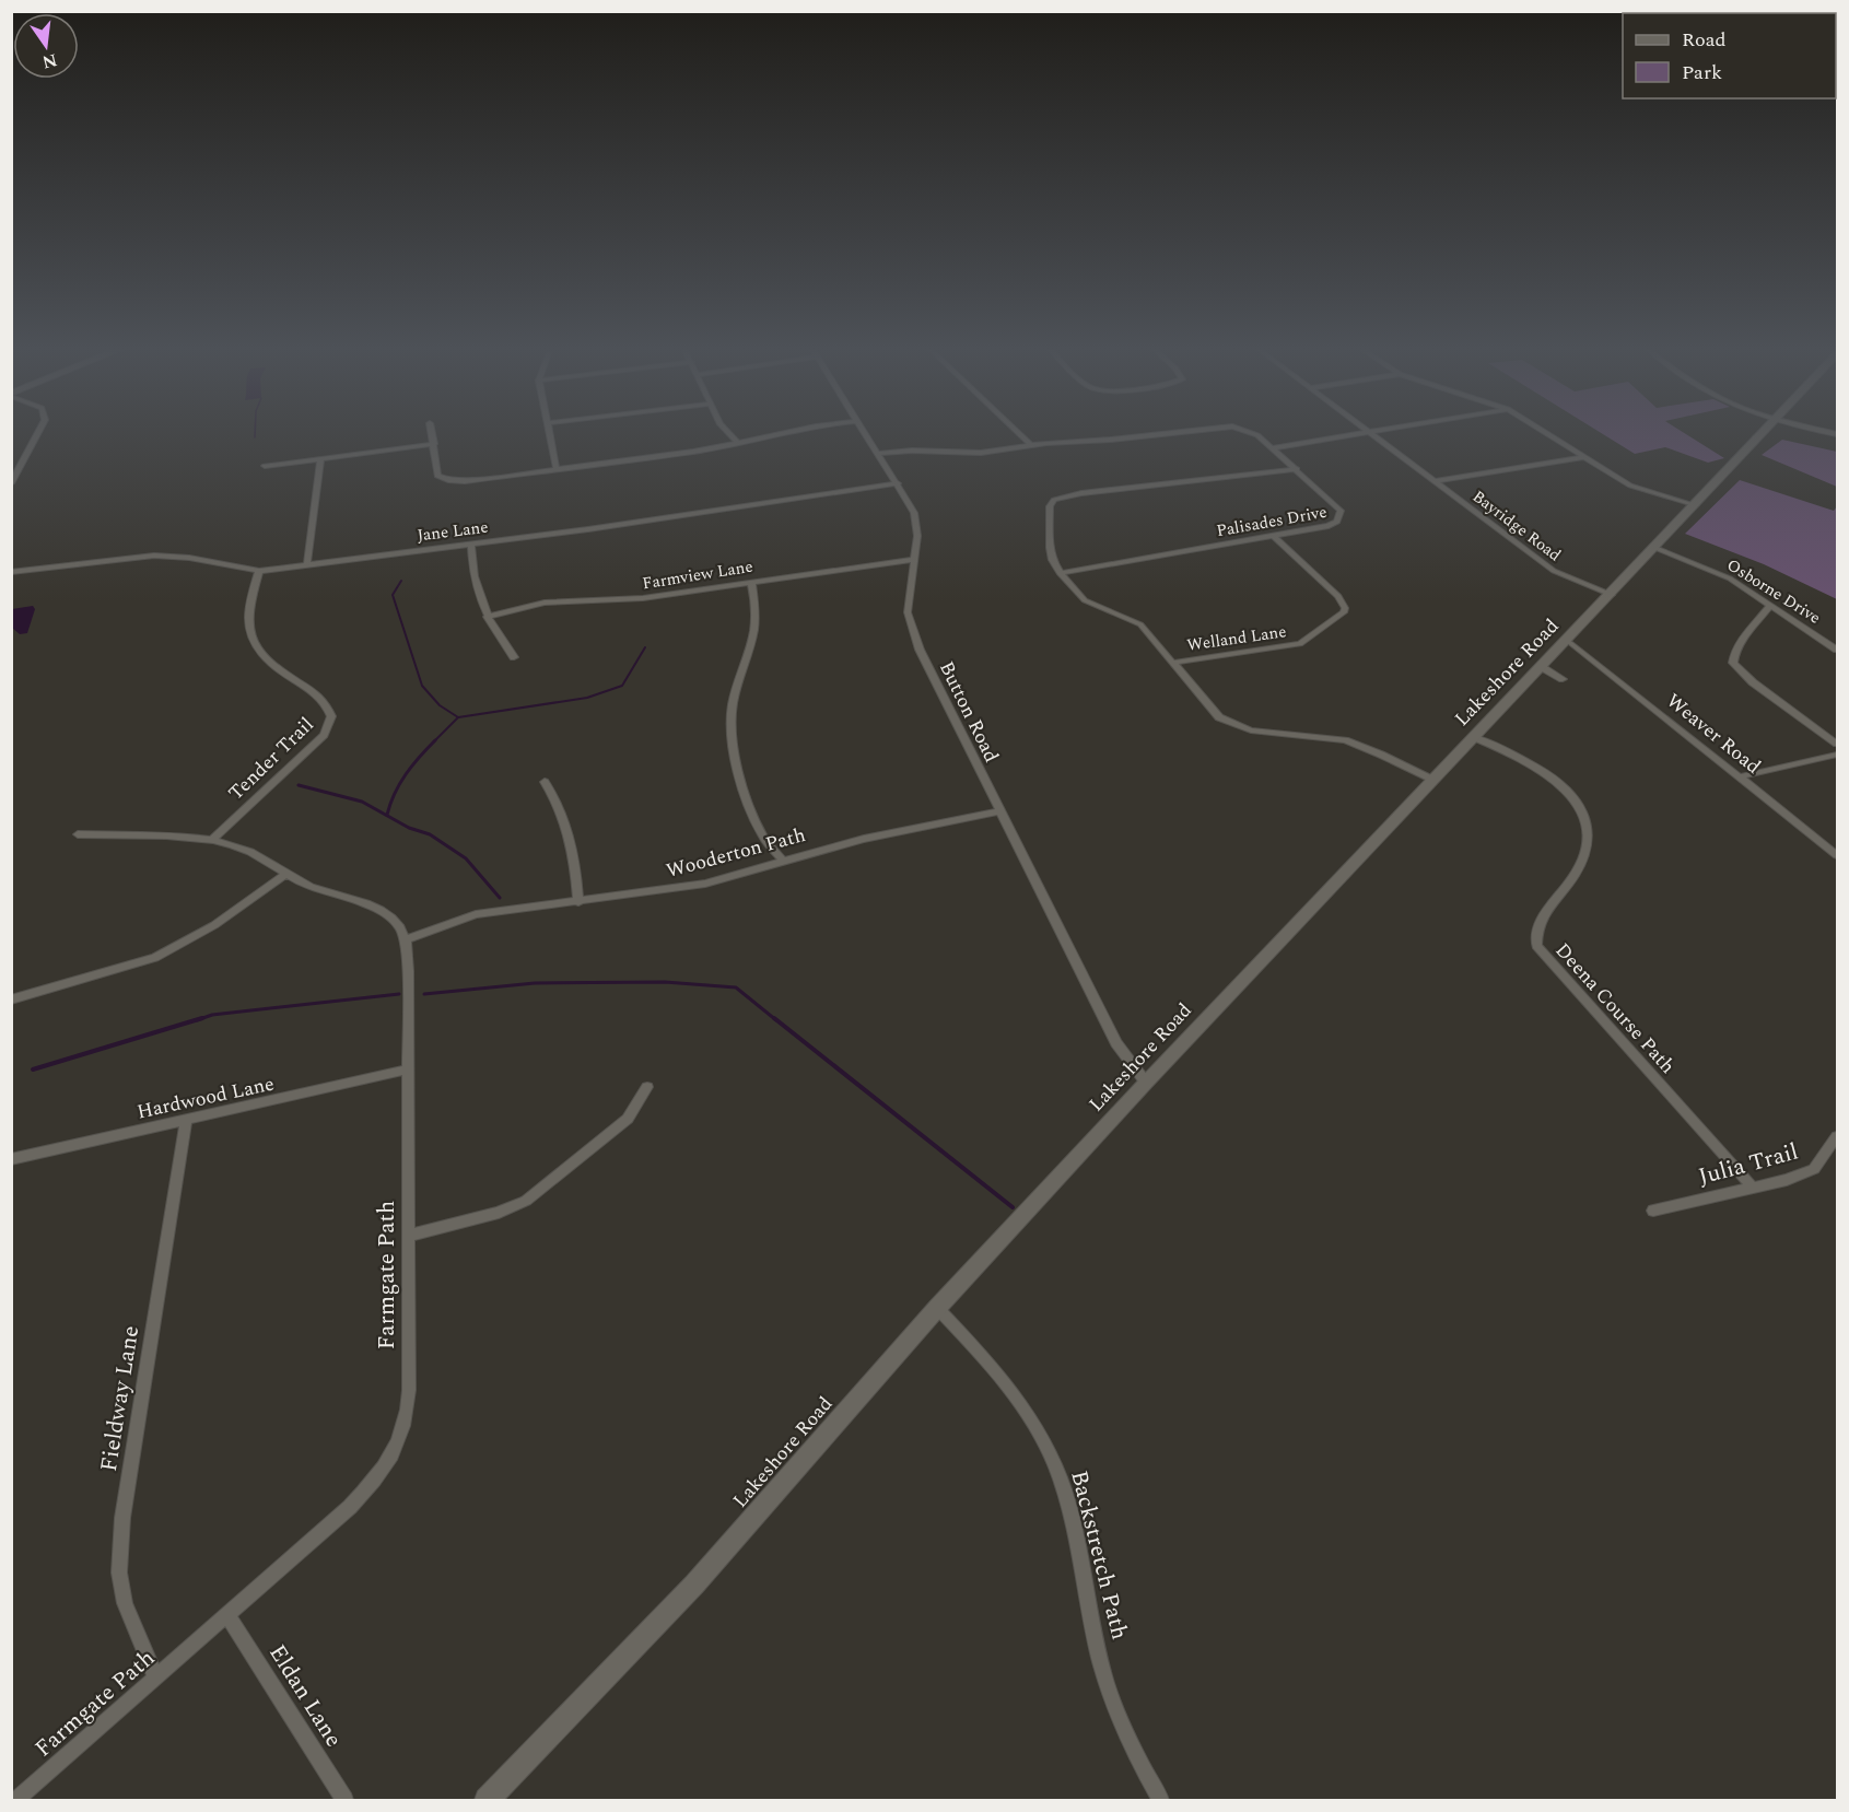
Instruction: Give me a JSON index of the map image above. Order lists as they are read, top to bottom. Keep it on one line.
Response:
{"streets":{"street":["Palisades Drive","Bayridge Road","Jane Lane","Farmview Lane","Osborne Drive","Welland Lane","Lakeshore Road","Button Road","Weaver Road","Tender Trail","Wooderton Path","Deena Course Path","Hardwood Lane","Julia Trail","Farmgate Path","Fieldway Lane","Backstretch Path","Eldan Lane"]},"crossings":[["Palisades Drive","Welland Lane"],["Palisades Drive","Button Road"],["Bayridge Road","Lakeshore Road"],["Jane Lane","Button Road"],["Jane Lane","Tender Trail"],["Farmview Lane","Button Road"],["Osborne Drive","Lakeshore Road"],["Lakeshore Road","Button Road"],["Lakeshore Road","Weaver Road"],["Lakeshore Road","Deena Course Path"],["Lakeshore Road","Backstretch Path"],["Button Road","Wooderton Path"],["Wooderton Path","Farmgate Path"],["Deena Course Path","Julia Trail"],["Hardwood Lane","Farmgate Path"],["Hardwood Lane","Fieldway Lane"],["Farmgate Path","Fieldway Lane"],["Farmgate Path","Eldan Lane"]],"legend":["Road","Park"],"north":"bottom"}
